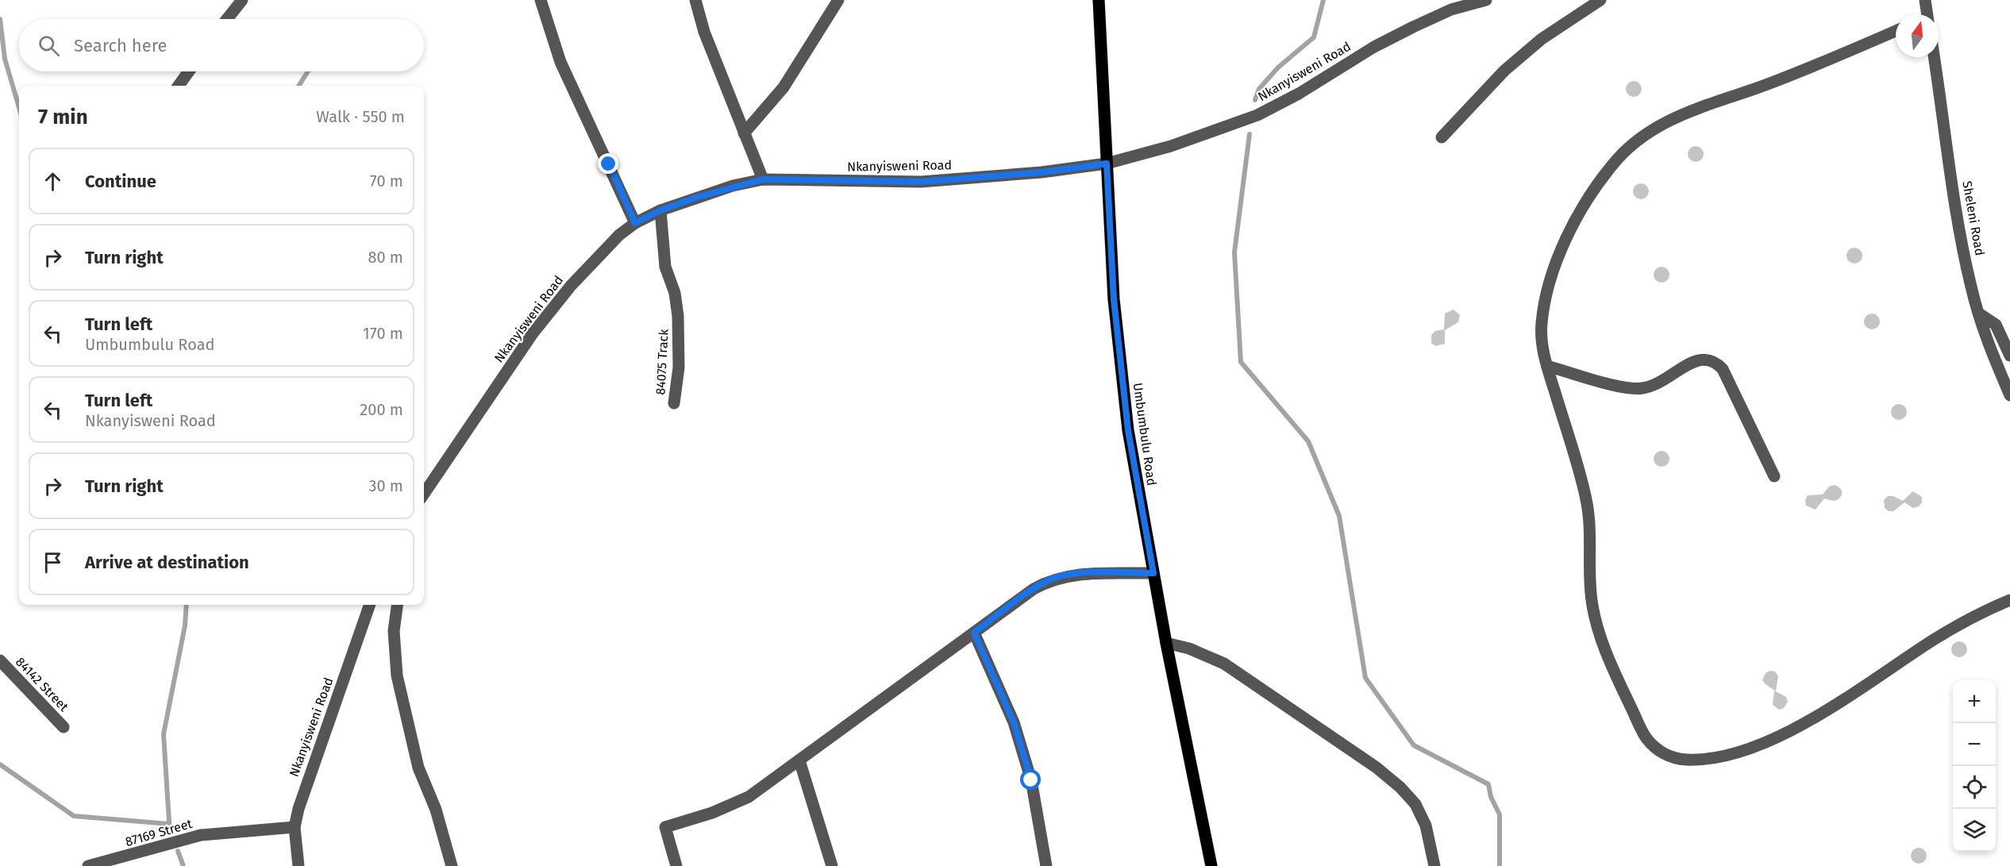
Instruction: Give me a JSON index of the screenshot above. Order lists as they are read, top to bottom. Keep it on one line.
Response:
{"streets":{"main road":["Umbumbulu Road"],"street":["Nkanyisweni Road","Sheleni Road","84075 Track","84142 Street","87169 Street"]},"crossings":[["Nkanyisweni Road","84075 Track"],["Nkanyisweni Road","Umbumbulu Road"],["Nkanyisweni Road","87169 Street"]],"north":"top","page":{"search":"Search here","heading":["7 min","Walk · 550 m"],"list":[["Continue","70 m"],["Turn right","80 m"],["Turn left","Umbumbulu Road","170 m"],["Turn left","Nkanyisweni Road","200 m"],["Turn right","30 m"],"Arrive at destination"],"map_buttons":["+","−"]}}
